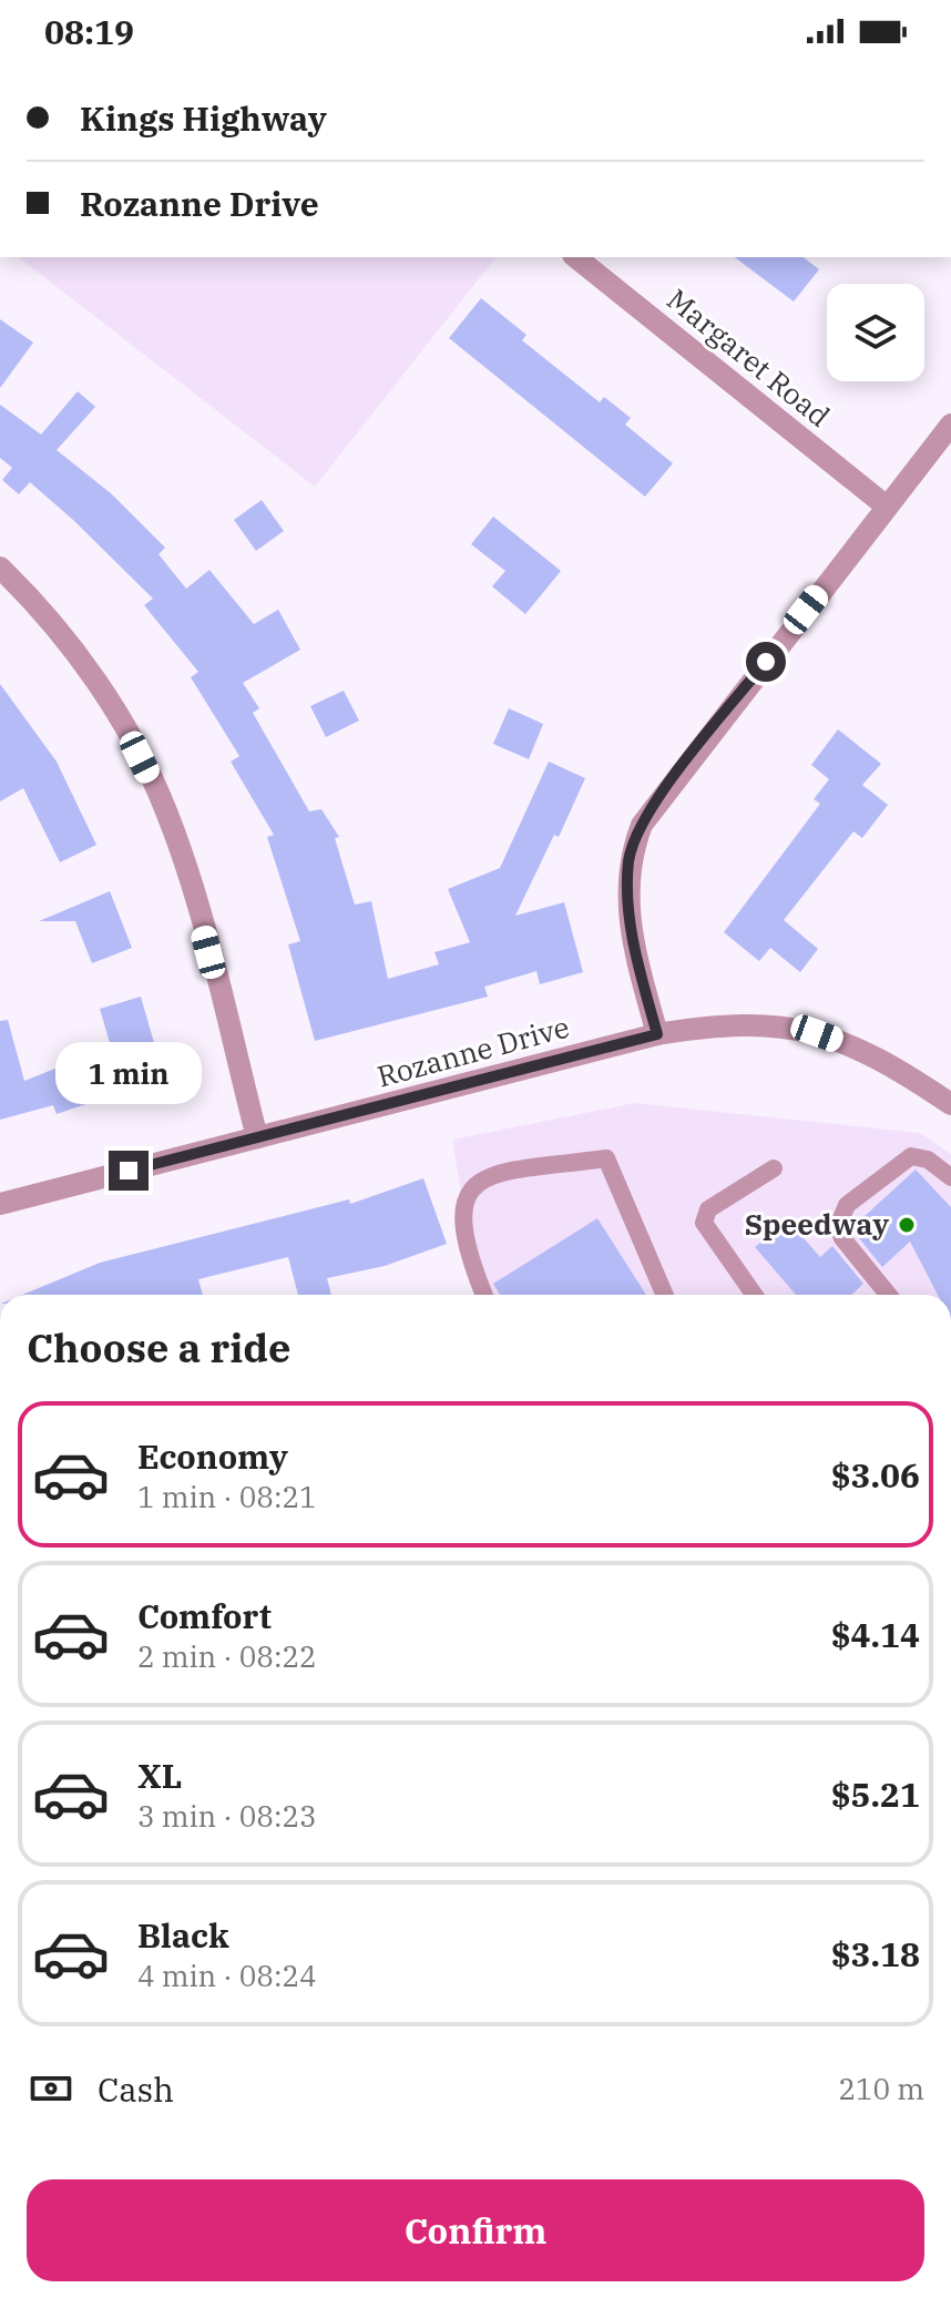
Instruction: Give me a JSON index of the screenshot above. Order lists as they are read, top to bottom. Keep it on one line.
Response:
{"streets":{"street":["Margaret Road","Rozanne Drive"]},"places":["Speedway"],"page":{"status":"08:19","banner":["Kings Highway","Rozanne Drive"],"bubble":"1 min","heading":"Choose a ride","list":[{"name":"Economy","note":"1 min · 08:21","value":"$3.06"},{"name":"Comfort","note":"2 min · 08:22","value":"$4.14"},{"name":"XL","note":"3 min · 08:23","value":"$5.21"},{"name":"Black","note":"4 min · 08:24","value":"$3.18"}],"pay":["Cash","210 m"],"buttons":"Confirm"}}
